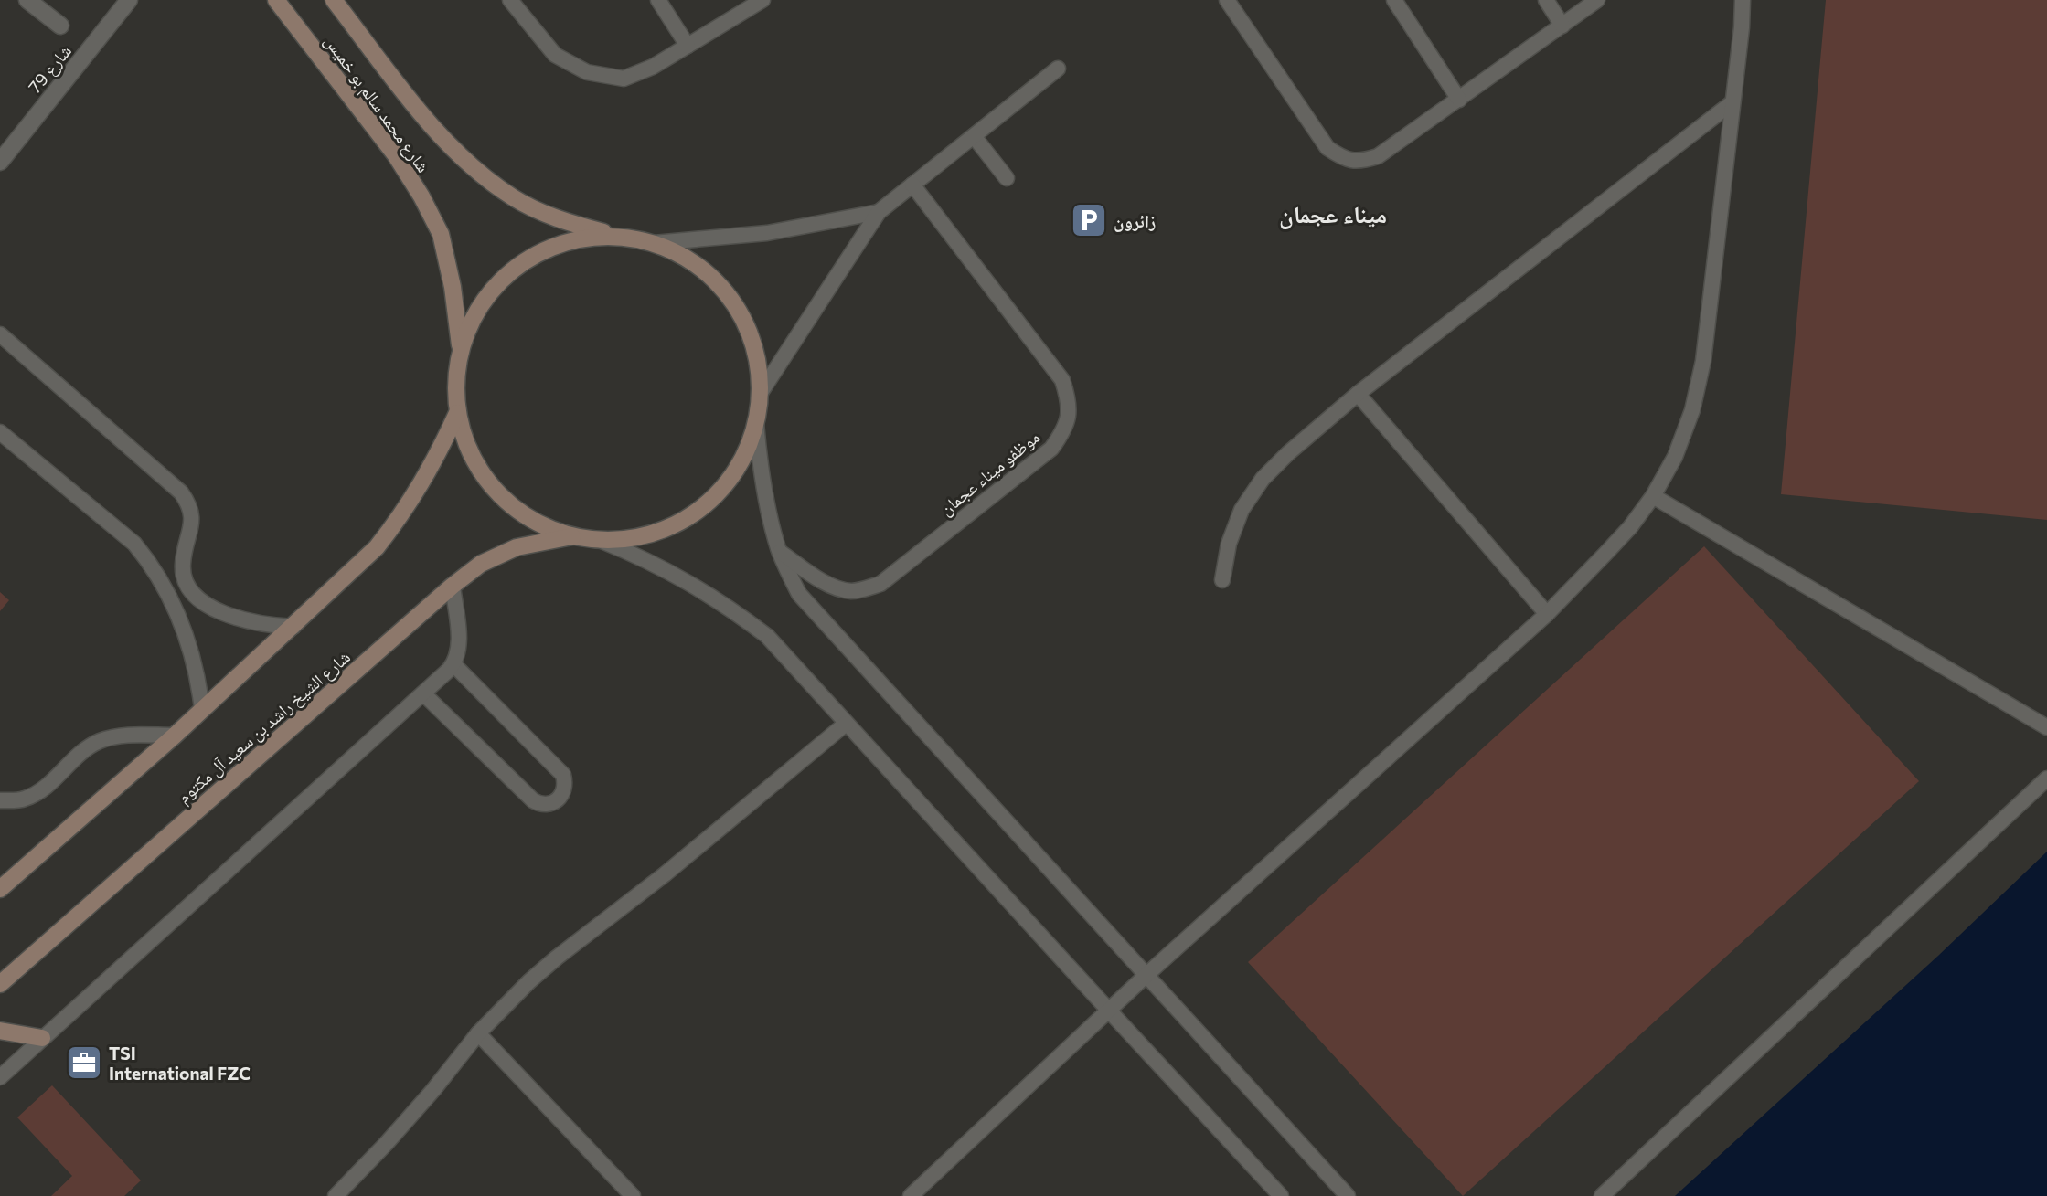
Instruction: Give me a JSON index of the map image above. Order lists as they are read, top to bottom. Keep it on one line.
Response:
{"streets":{"main road":["شارع محمد سالم بو خميس","شارع الشيخ راشد بن سعيد آل مكتوم"],"street":["شارع 79"],"lane":["موظفو ميناء عجمان"]},"districts":["ميناء عجمان"],"places":{"parking":["زائرون"],"office":["TSI International FZC"]}}
